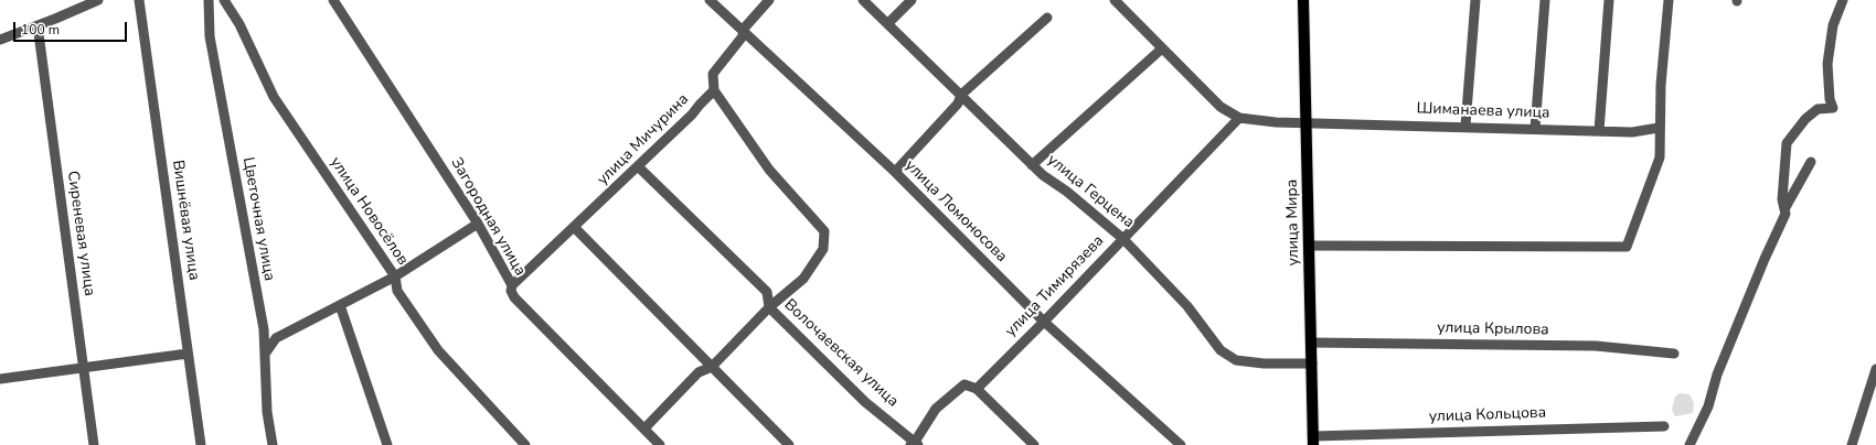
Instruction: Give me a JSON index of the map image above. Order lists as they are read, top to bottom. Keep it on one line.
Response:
{"streets":{"main road":["улица Мира"],"street":["Шиманаева улица","улица Мичурина","улица Герцена","улица Новосёлов","улица Ломоносова","Загородная улица","Цветочная улица","Вишнёвая улица","Сиреневая улица","улица Тимирязева","улица Крылова","Волочаевская улица","улица Кольцова"]},"crossings":[["Шиманаева улица","улица Мира"],["Шиманаева улица","улица Тимирязева"],["улица Мичурина","Загородная улица"],["улица Мичурина","Волочаевская улица"],["улица Герцена","улица Мира"],["улица Герцена","улица Тимирязева"],["улица Ломоносова","улица Тимирязева"],["улица Мира","улица Крылова"],["улица Мира","улица Кольцова"]],"scale_bar":"100 m"}
